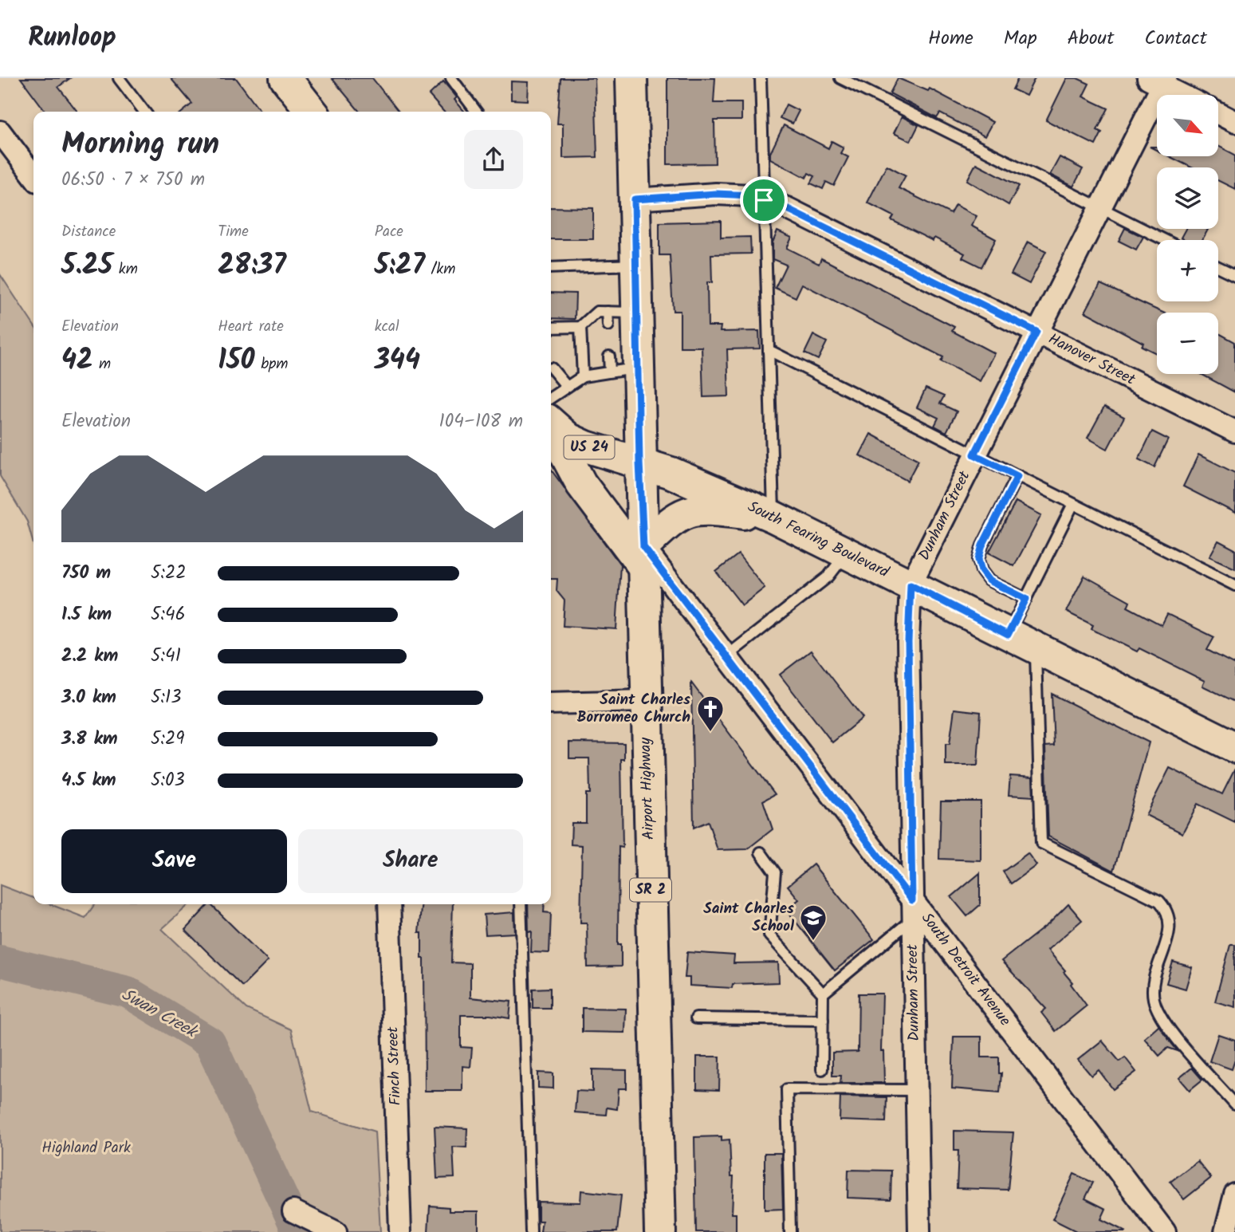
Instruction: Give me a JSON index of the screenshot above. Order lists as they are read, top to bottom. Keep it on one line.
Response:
{"streets":{"main road":["US 24","South Fearing Boulevard","Airport Highway","SR 2"],"street":["Hanover Street","Dunham Street","South Detroit Avenue","Finch Street"]},"crossings":[["Hanover Street","Dunham Street"],["Hanover Street","Airport Highway"],["Dunham Street","South Fearing Boulevard"],["Dunham Street","South Detroit Avenue"],["South Fearing Boulevard","Airport Highway"],["Airport Highway","South Detroit Avenue"]],"water":["Swan Creek"],"parks":["Highland Park"],"places":{"church":["Saint Charles Borromeo Church"],"school or university":["Saint Charles School"]},"north":"bottom right","page":{"header":"Runloop","nav":["Home","Map","About","Contact"],"map_buttons":["+","−"],"heading":["Morning run","06:50 · 7 × 750 m"],"stats":[["Distance","5.25 km"],["Time","28:37"],["Pace","5:27 /km"],["Elevation","42 m"],["Heart rate","150 bpm"],["kcal","344"]],"chart":["Elevation","104–108 m"],"list":[{"name":"750 m","note":"5:22"},{"name":"1.5 km","note":"5:46"},{"name":"2.2 km","note":"5:41"},{"name":"3.0 km","note":"5:13"},{"name":"3.8 km","note":"5:29"},{"name":"4.5 km","note":"5:03"}],"buttons":["Save","Share"]}}
